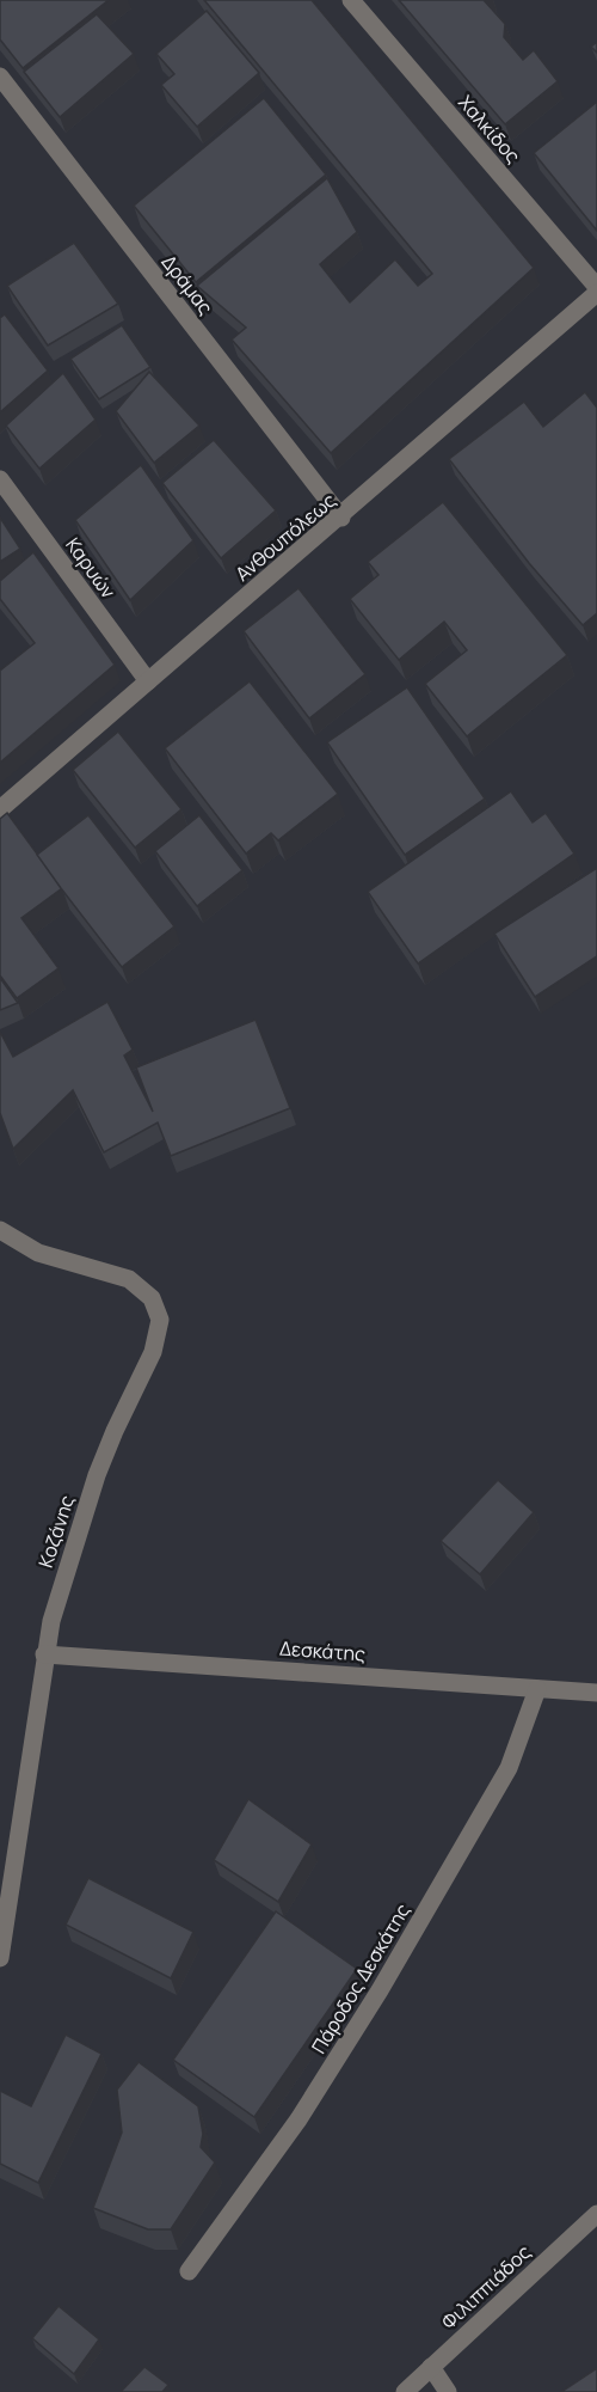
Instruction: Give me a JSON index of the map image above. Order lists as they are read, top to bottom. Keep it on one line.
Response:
{"streets":{"street":["Χαλκίδος","Δράμας","Ανθουπόλεως","Καρυών","Κοζάνης","Δεσκάτης","Πάροδος Δεσκάτης","Φιλιππιάδος"]},"crossings":[["Δράμας","Ανθουπόλεως"],["Ανθουπόλεως","Καρυών"],["Κοζάνης","Δεσκάτης"],["Δεσκάτης","Πάροδος Δεσκάτης"]]}
